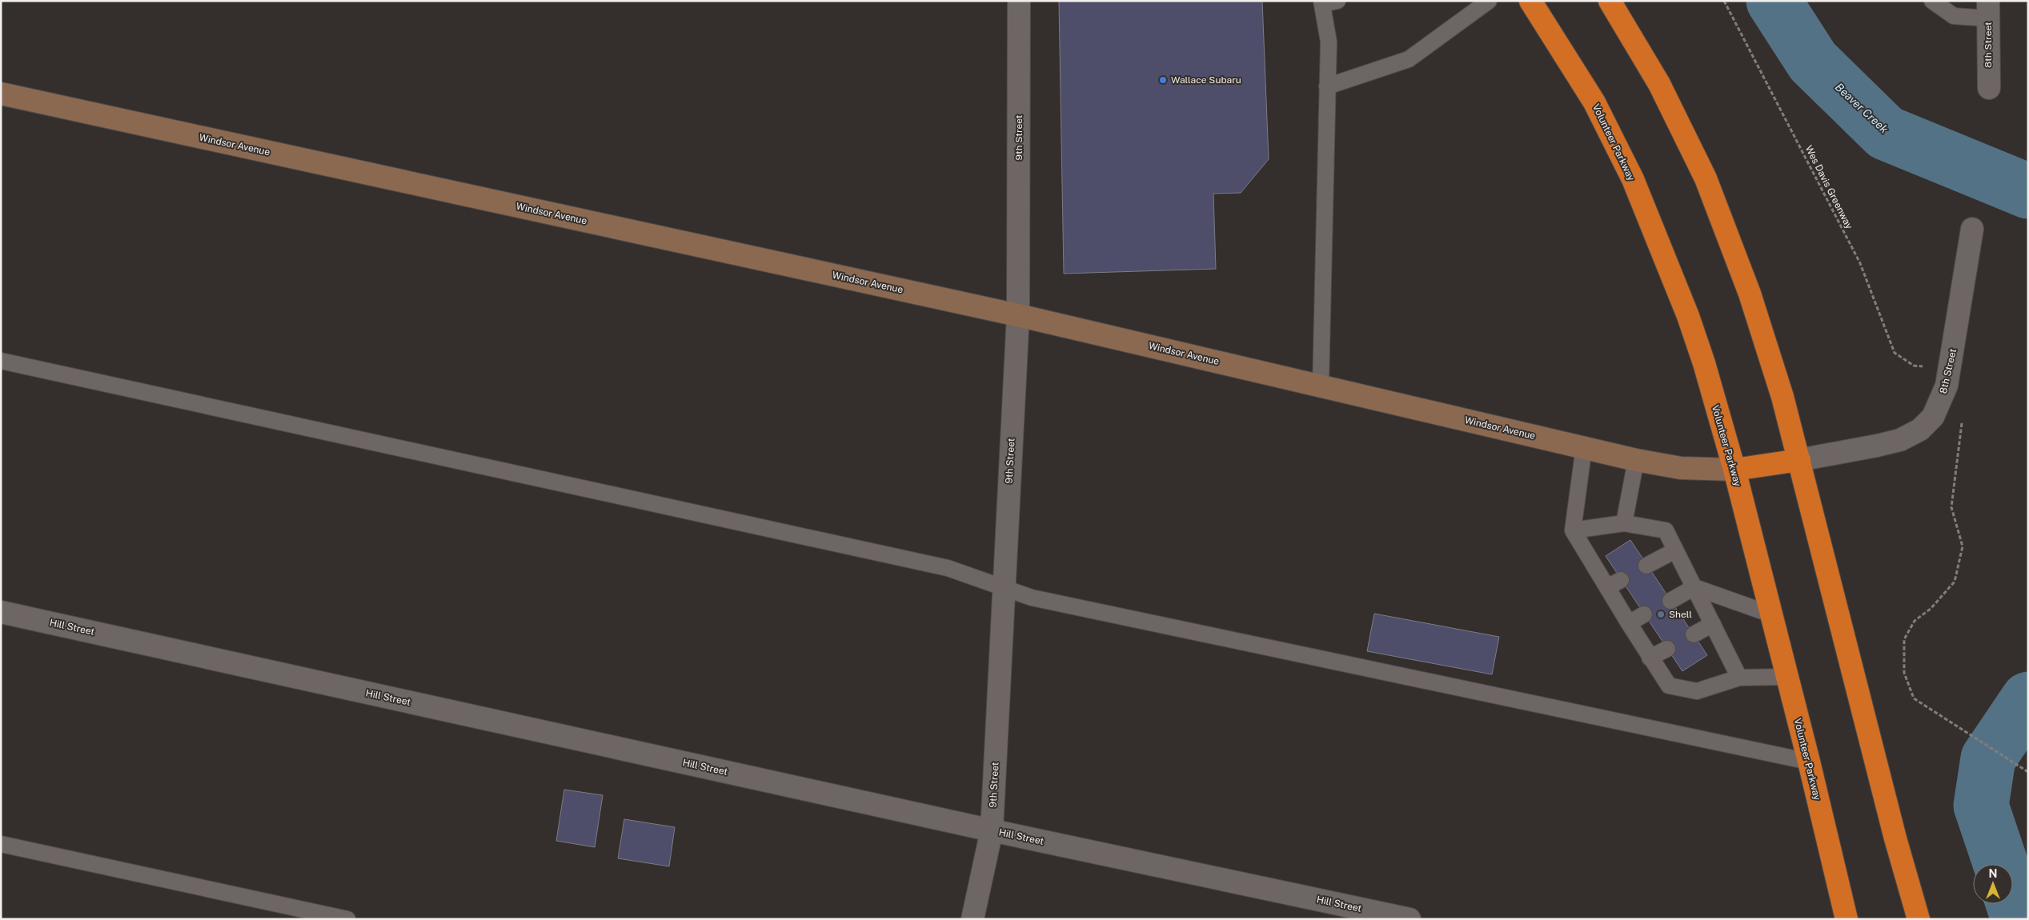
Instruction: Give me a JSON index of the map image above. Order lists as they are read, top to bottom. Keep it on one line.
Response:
{"streets":{"highway":["Volunteer Parkway"],"street":["8th Street","9th Street","Windsor Avenue","Hill Street"],"path":["Wes Davis Greenway"]},"crossings":[["9th Street","Windsor Avenue"],["9th Street","Hill Street"],["Volunteer Parkway","Windsor Avenue"]],"water":["Beaver Creek"],"places":["Wallace Subaru","Shell"],"north":"top"}
